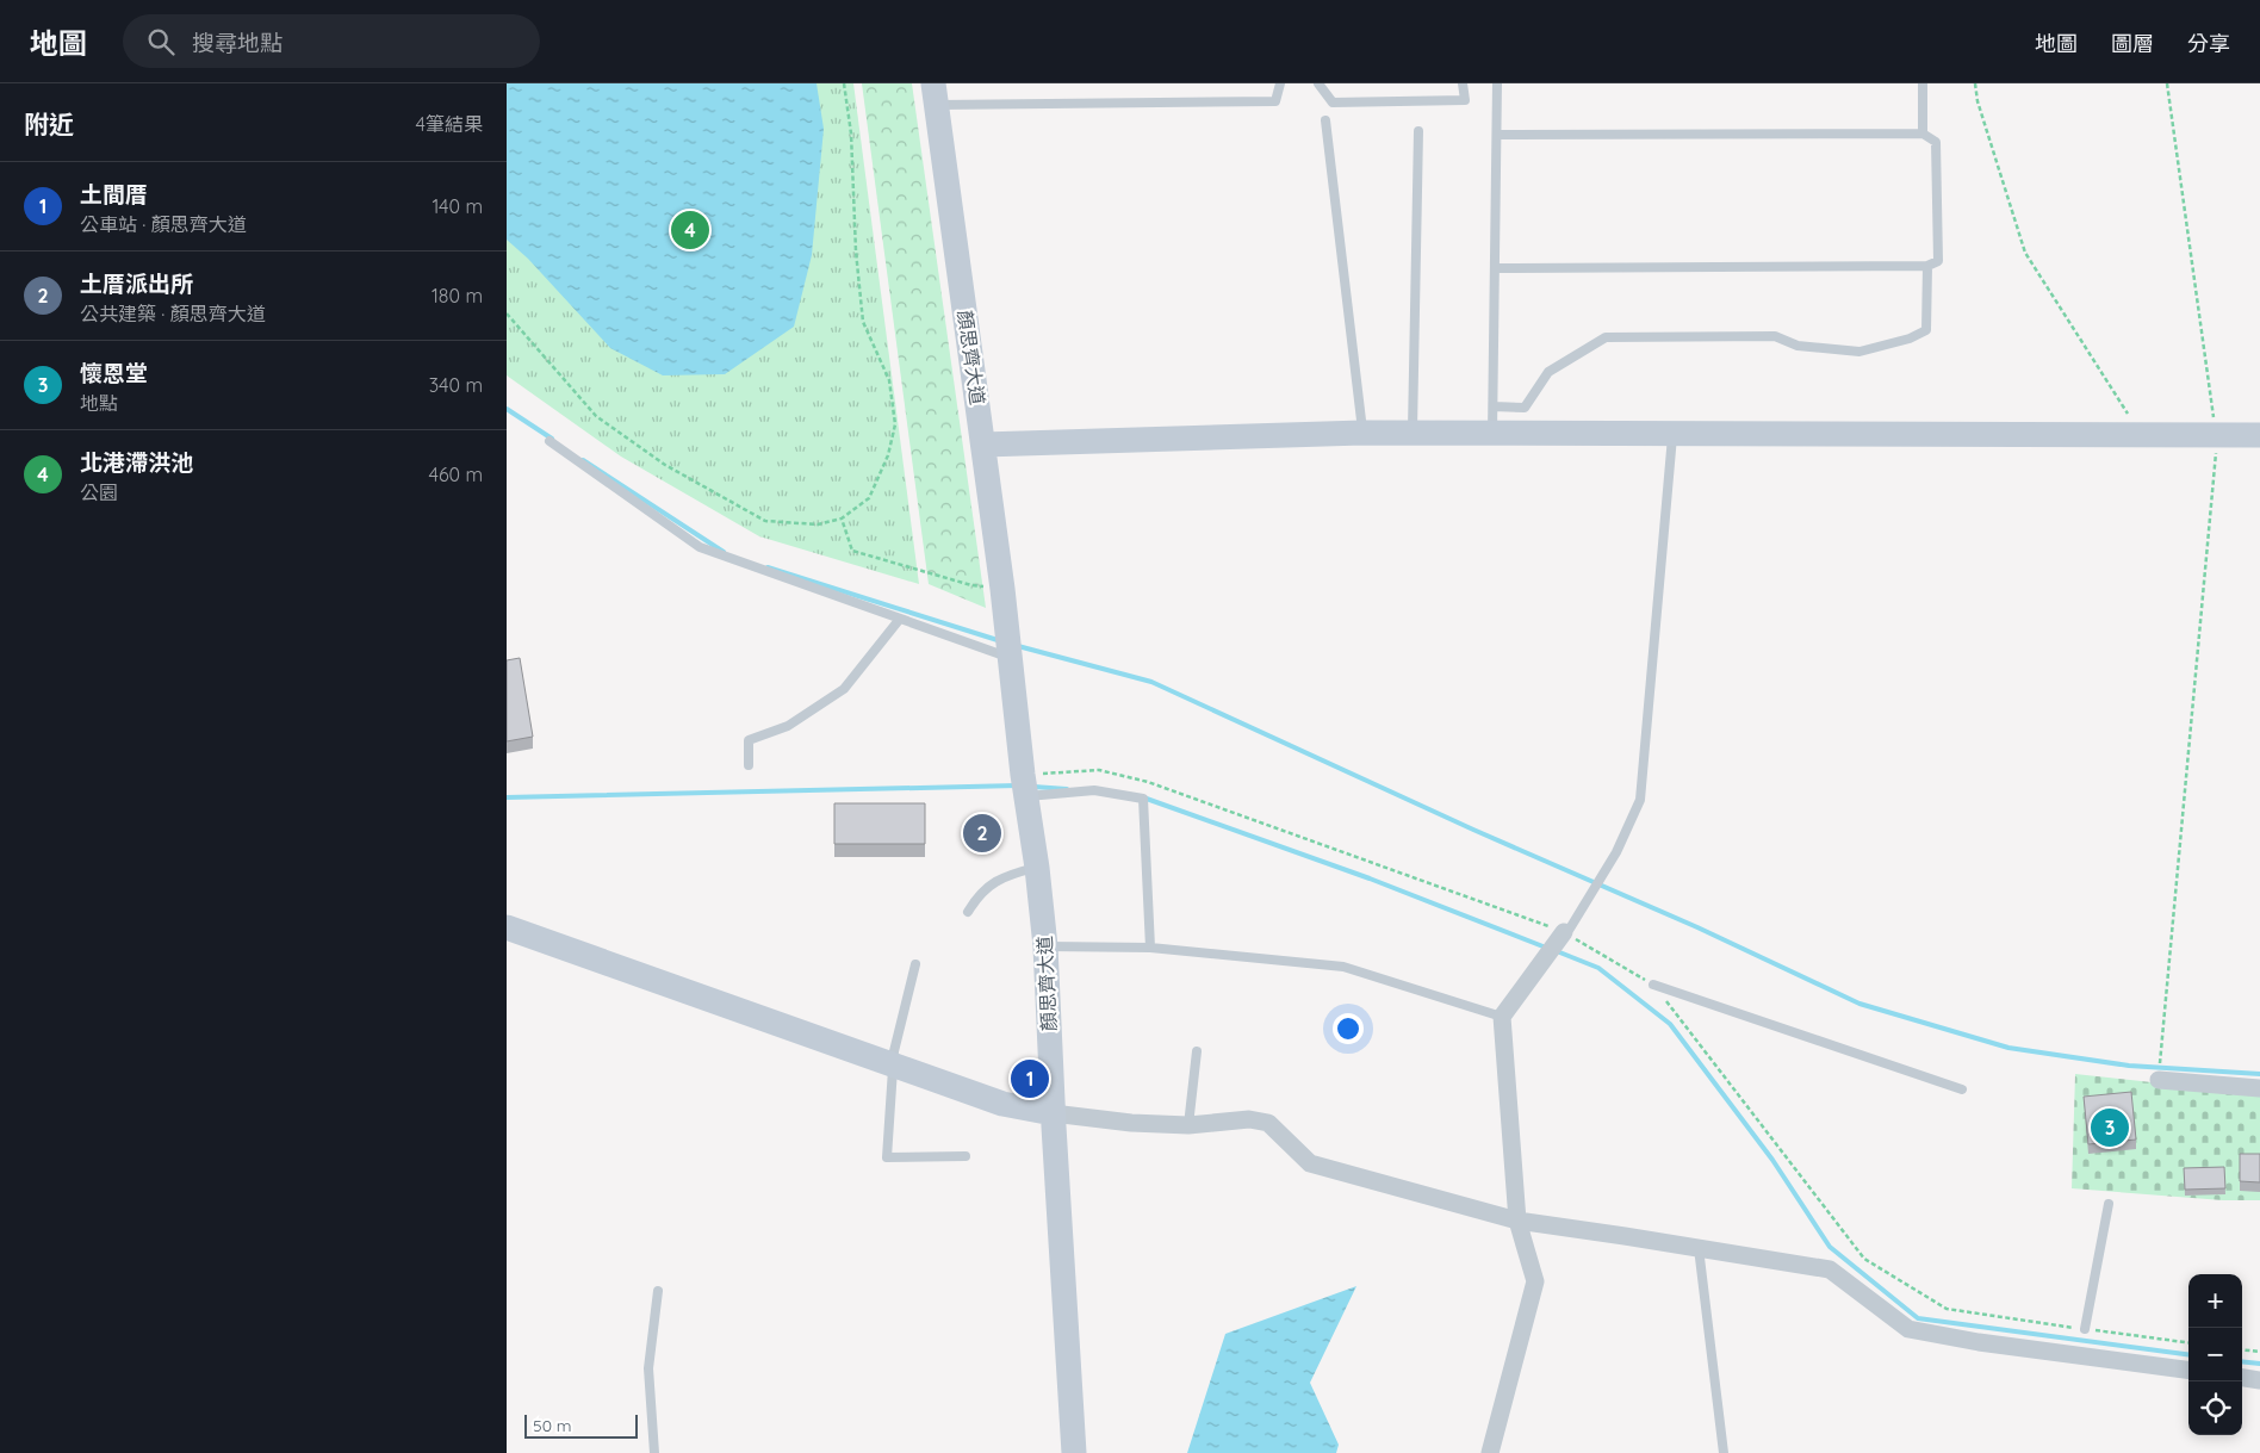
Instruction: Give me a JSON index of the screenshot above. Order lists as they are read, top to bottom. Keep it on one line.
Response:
{"streets":{"street":["顏思齊大道"]},"scale_bar":"50 m","page":{"header":"地圖","search":"搜尋地點","nav":["地圖","圖層","分享"],"heading":["附近","4筆結果"],"list":[{"mark":"1","name":"土間厝","note":"公車站 · 顏思齊大道","value":"140 m"},{"mark":"2","name":"土厝派出所","note":"公共建築 · 顏思齊大道","value":"180 m"},{"mark":"3","name":"懷恩堂","note":"地點","value":"340 m"},{"mark":"4","name":"北港滯洪池","note":"公園","value":"460 m"}],"pins":["4","2","1","3"],"map_buttons":["+","−"],"scale":"50 m"}}
